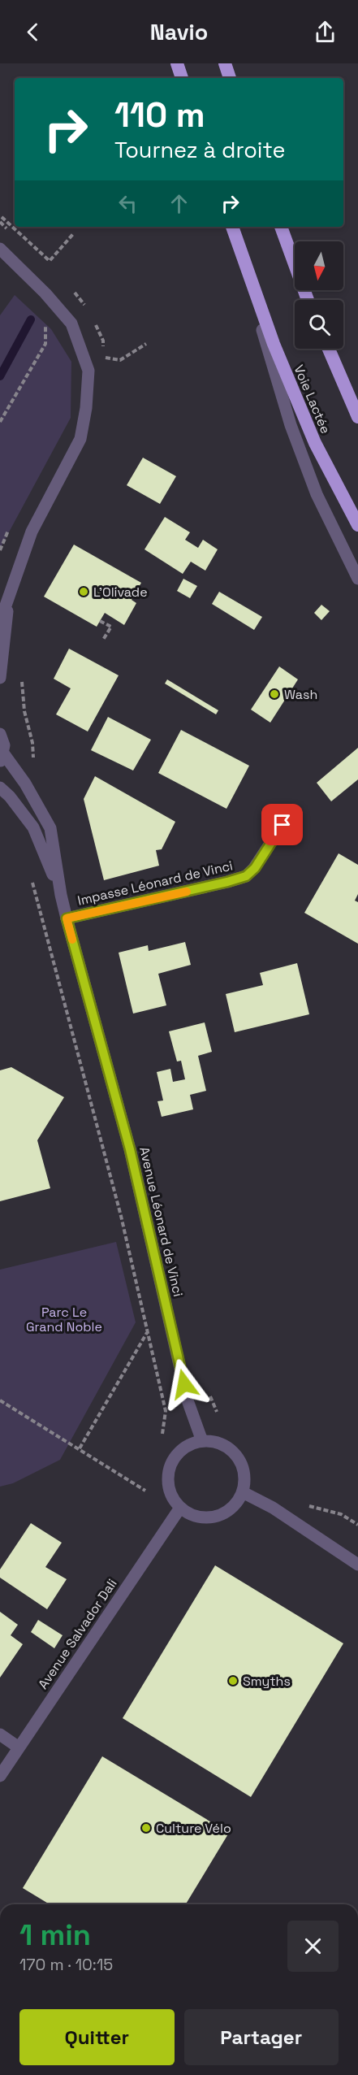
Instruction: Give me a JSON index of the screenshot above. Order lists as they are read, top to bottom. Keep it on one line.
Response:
{"streets":{"highway":["Voie Lactée"],"street":["Impasse Léonard de Vinci","Avenue Léonard de Vinci","Avenue Salvador Dali"]},"crossings":[["Impasse Léonard de Vinci","Avenue Léonard de Vinci"],["Avenue Léonard de Vinci","Avenue Salvador Dali"]],"parks":["Parc Le Grand Noble"],"places":["L'Olivade","Wash","Smyths","Culture Vélo"],"north":"bottom","page":{"header":"Navio","turn":["110 m","Tournez à droite"],"heading":["1 min","170 m · 10:15"],"buttons":["Quitter","Partager"]}}
